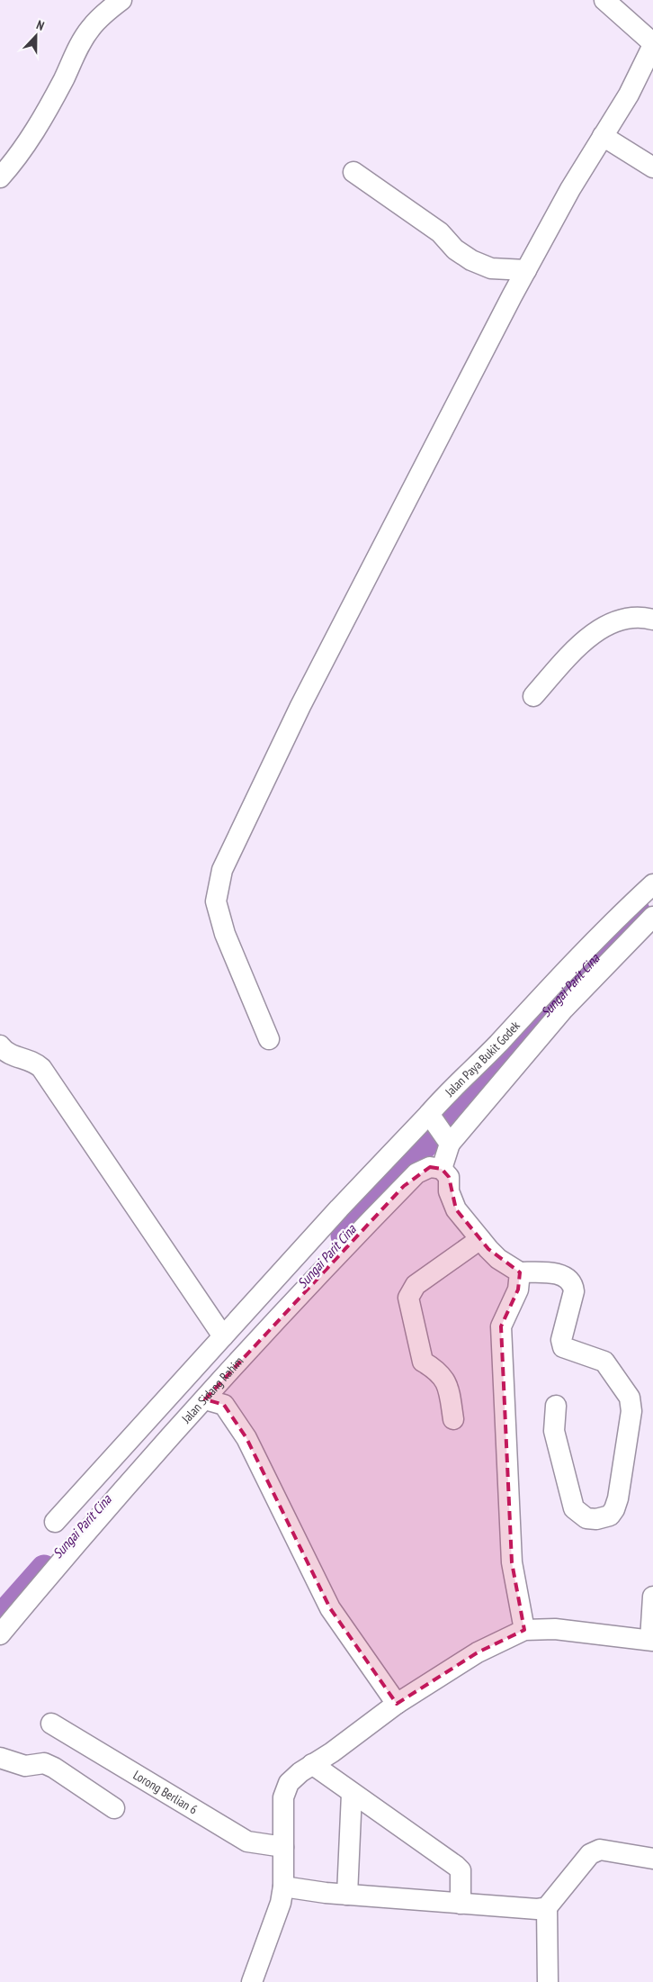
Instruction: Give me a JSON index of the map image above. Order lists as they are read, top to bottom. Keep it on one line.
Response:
{"streets":{"street":["Jalan Paya Bukit Godek","Jalan Sidang Rahim","Lorong Berlian 6"]},"water":["Sungai Parit Cina"],"north":"top"}
